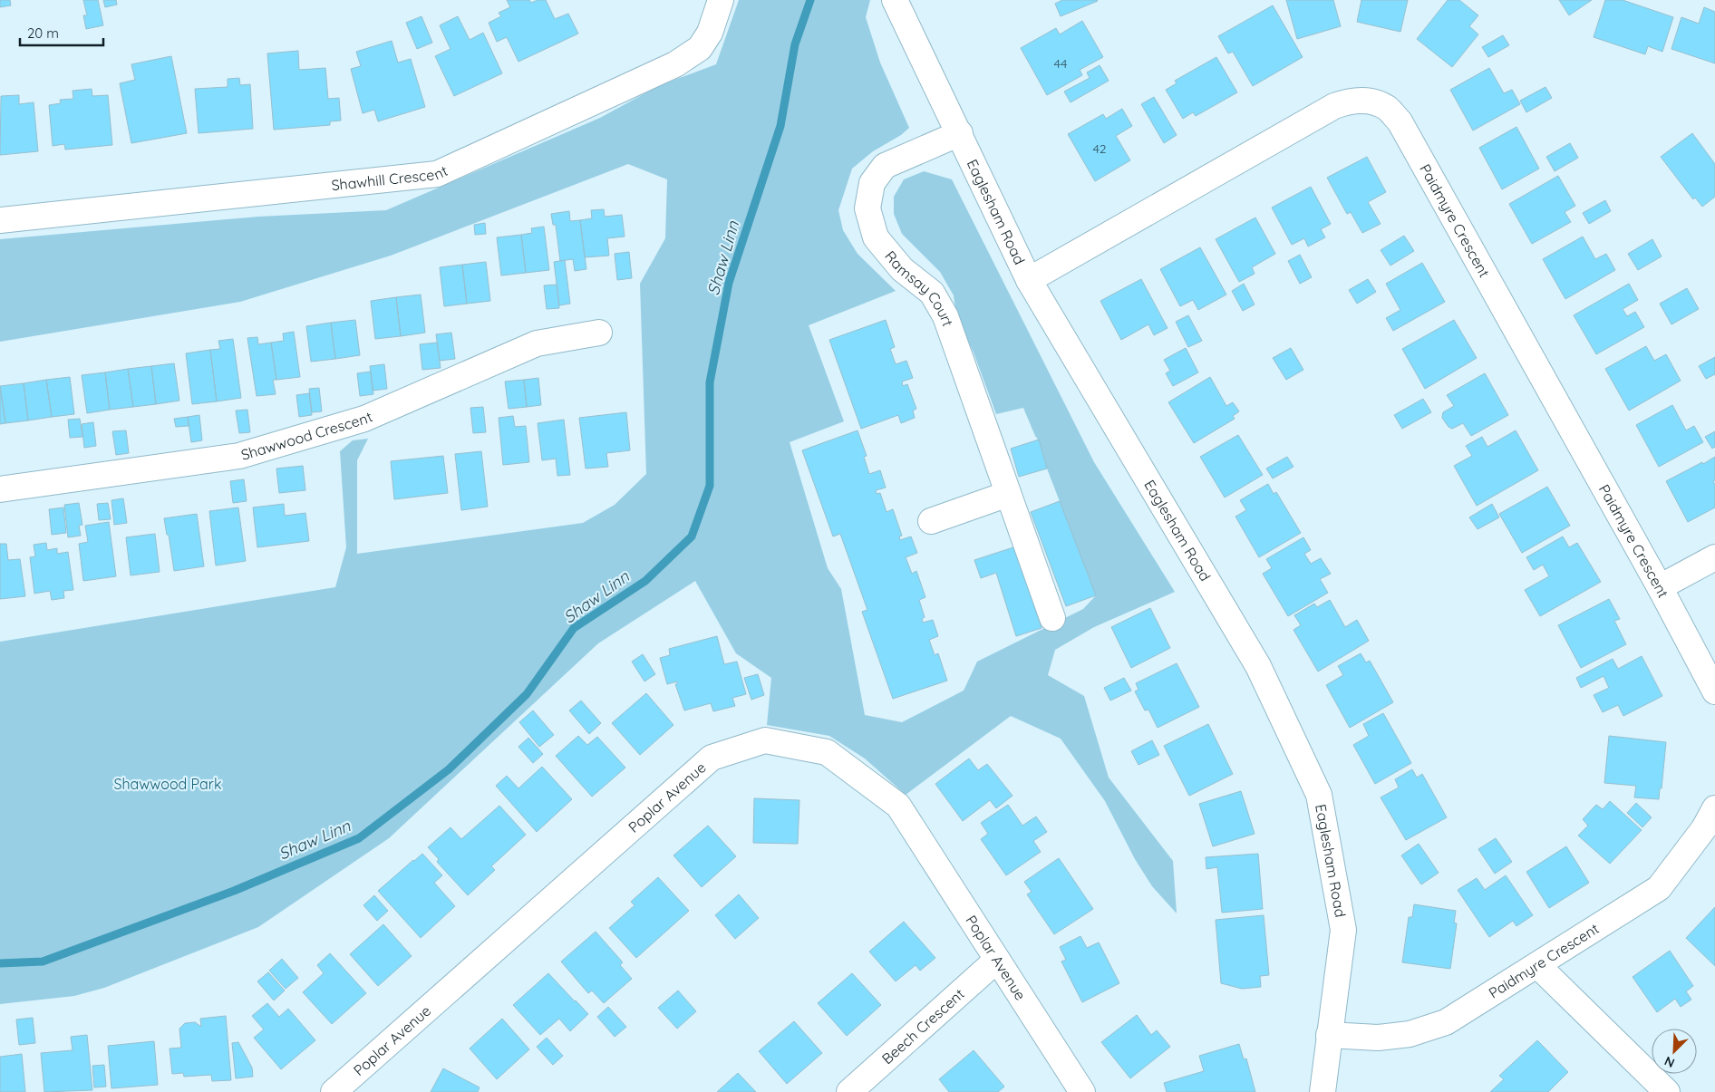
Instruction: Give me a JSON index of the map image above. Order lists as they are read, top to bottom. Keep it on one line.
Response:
{"streets":{"street":["Shawhill Crescent","Eaglesham Road","Paidmyre Crescent","Ramsay Court","Shawwood Crescent","Poplar Avenue","Beech Crescent"]},"crossings":[["Eaglesham Road","Paidmyre Crescent"],["Eaglesham Road","Ramsay Court"],["Poplar Avenue","Beech Crescent"]],"water":["Shaw Linn"],"parks":["Shawwood Park"],"house_numbers":["44","42"],"scale_bar":"20 m","north":"bottom left"}
